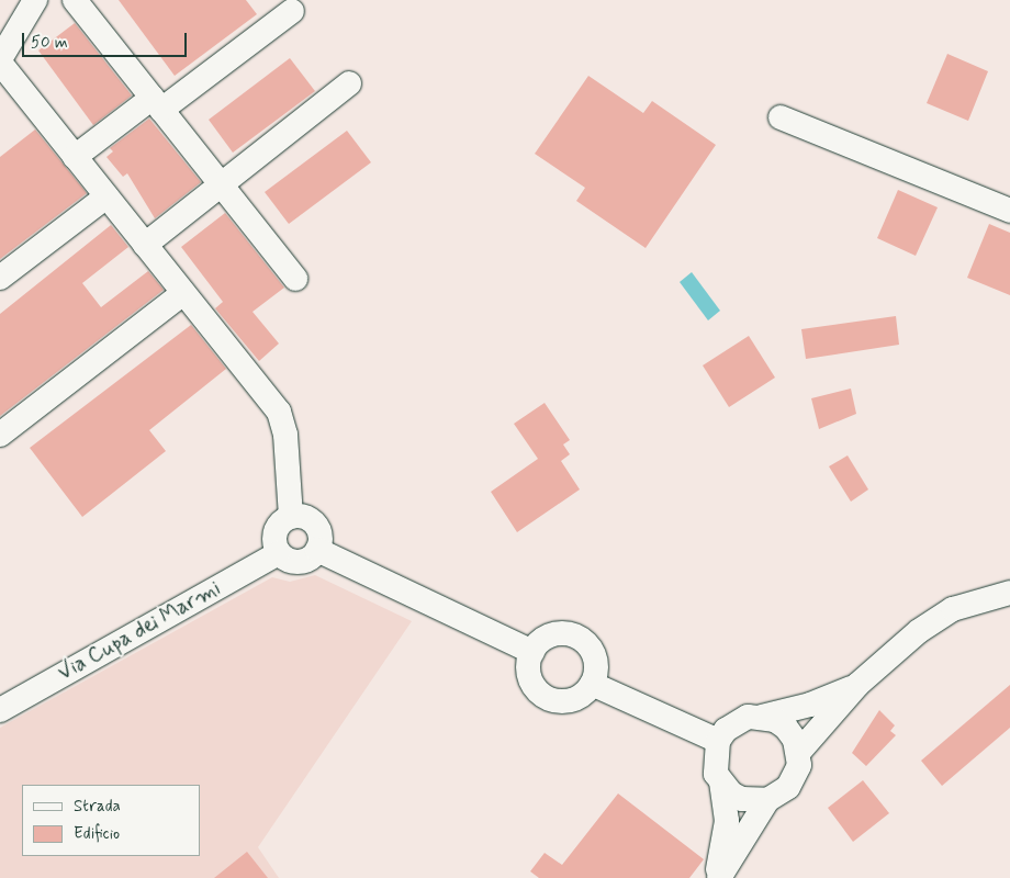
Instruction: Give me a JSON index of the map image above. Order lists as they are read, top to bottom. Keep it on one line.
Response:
{"streets":{"street":["Via Cupa dei Marmi"]},"legend":["Strada","Edificio"],"scale_bar":"50 m"}
